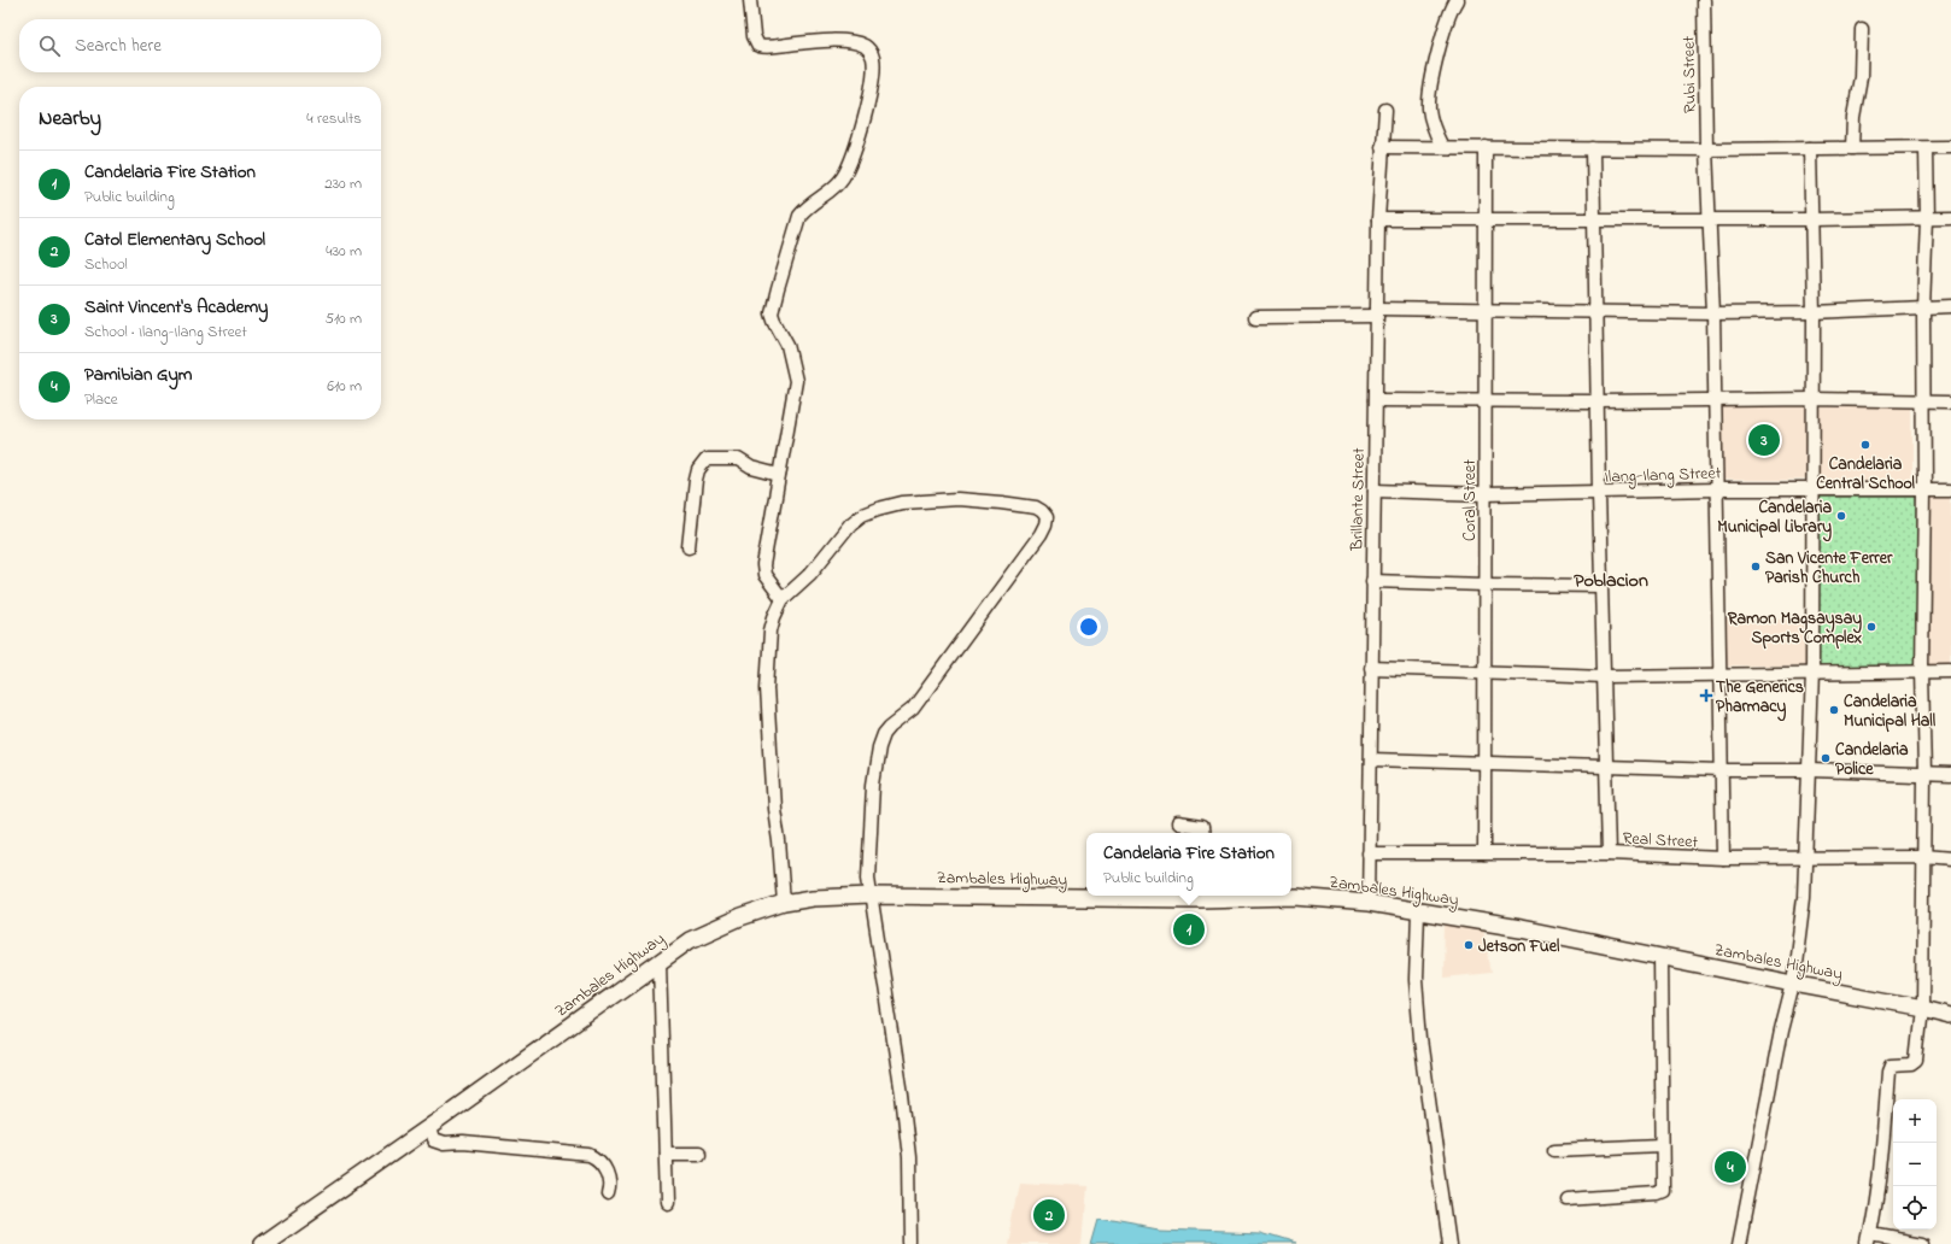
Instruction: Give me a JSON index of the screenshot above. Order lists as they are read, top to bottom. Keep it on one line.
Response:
{"streets":{"main road":["Zambales Highway"],"street":["Rubi Street","Ilang-Ilang Street","Brillante Street","Coral Street","Real Street"]},"crossings":[["Rubi Street","Ilang-Ilang Street"],["Rubi Street","Real Street"],["Ilang-Ilang Street","Brillante Street"],["Ilang-Ilang Street","Coral Street"],["Brillante Street","Real Street"],["Brillante Street","Zambales Highway"],["Coral Street","Real Street"]],"districts":["Poblacion"],"places":{"other":["Candelaria Central School","Candelaria Municipal Library","San Vicente Ferrer Parish Church","Ramon Magsaysay Sports Complex","Candelaria Municipal Hall","Candelaria Police","Jetson Fuel"],"health":["The Generics Pharmacy"]},"page":{"search":"Search here","heading":["Nearby","4 results"],"list":[{"mark":"1","name":"Candelaria Fire Station","note":"Public building","value":"230 m"},{"mark":"2","name":"Catol Elementary School","note":"School","value":"430 m"},{"mark":"3","name":"Saint Vincent's Academy","note":"School · Ilang-Ilang Street","value":"510 m"},{"mark":"4","name":"Pamibian Gym","note":"Place","value":"610 m"}],"pins":["3","1","4","2"],"popup":["Candelaria Fire Station","Public building"],"map_buttons":["+","−"]}}
